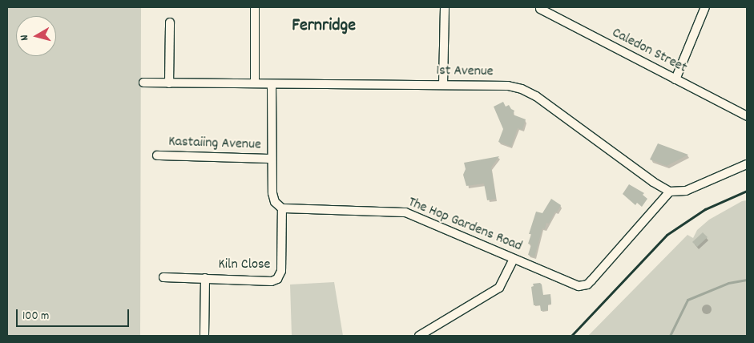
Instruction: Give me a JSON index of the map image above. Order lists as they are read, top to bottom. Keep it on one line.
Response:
{"streets":{"street":["Caledon Street","1st Avenue","Kastaiing Avenue","The Hop Gardens Road","Kiln Close"]},"crossings":[["1st Avenue","The Hop Gardens Road"],["The Hop Gardens Road","Kiln Close"]],"districts":["Fernridge"],"scale_bar":"100 m","north":"left"}
